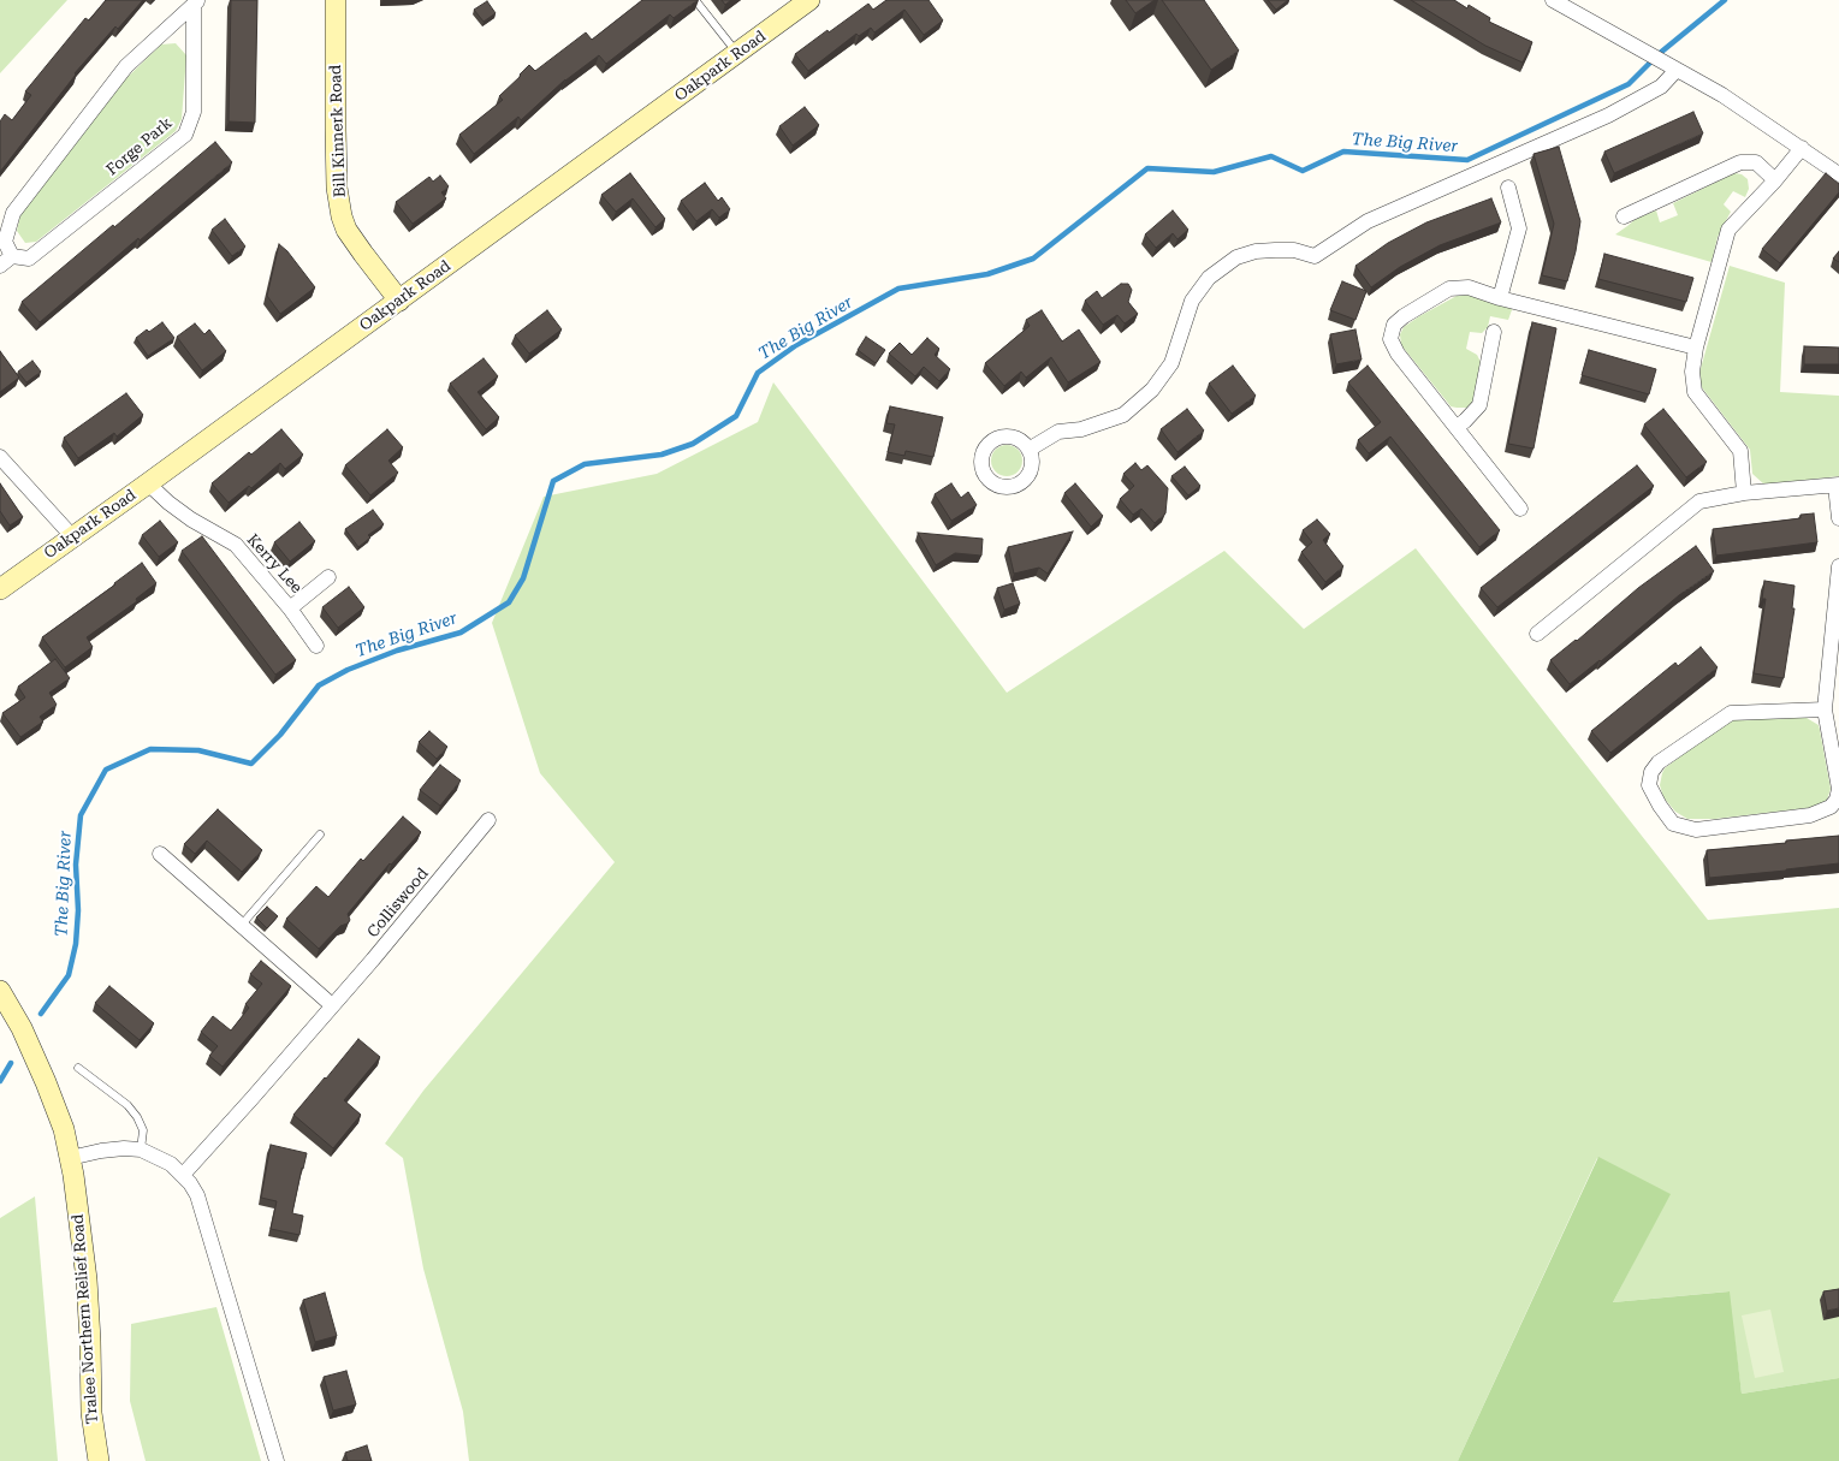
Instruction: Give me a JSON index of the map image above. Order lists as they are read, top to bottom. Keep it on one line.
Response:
{"streets":{"main road":["Oakpark Road","Bill Kinnerk Road","Tralee Northern Relief Road"],"street":["Forge Park","Kerry Lee","Colliswood"]},"crossings":[["Oakpark Road","Bill Kinnerk Road"],["Oakpark Road","Kerry Lee"]],"water":["The Big River"]}
